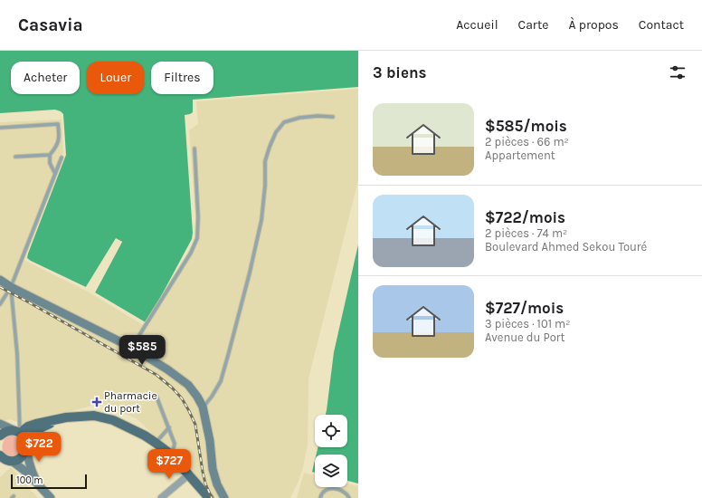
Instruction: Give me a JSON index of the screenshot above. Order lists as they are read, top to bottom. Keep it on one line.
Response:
{"places":{"health":["Pharmacie du port"]},"scale_bar":"100 m","page":{"header":"Casavia","nav":["Accueil","Carte","À propos","Contact"],"heading":"3 biens","chip":["Acheter","Louer","Filtres"],"list":[{"name":"$585/mois","note":"2 pièces · 66 m² · Appartement"},{"name":"$722/mois","note":"2 pièces · 74 m² · Boulevard Ahmed Sekou Touré"},{"name":"$727/mois","note":"3 pièces · 101 m² · Avenue du Port"}],"price":["$585","$722","$727"],"scale":"100 m"}}
